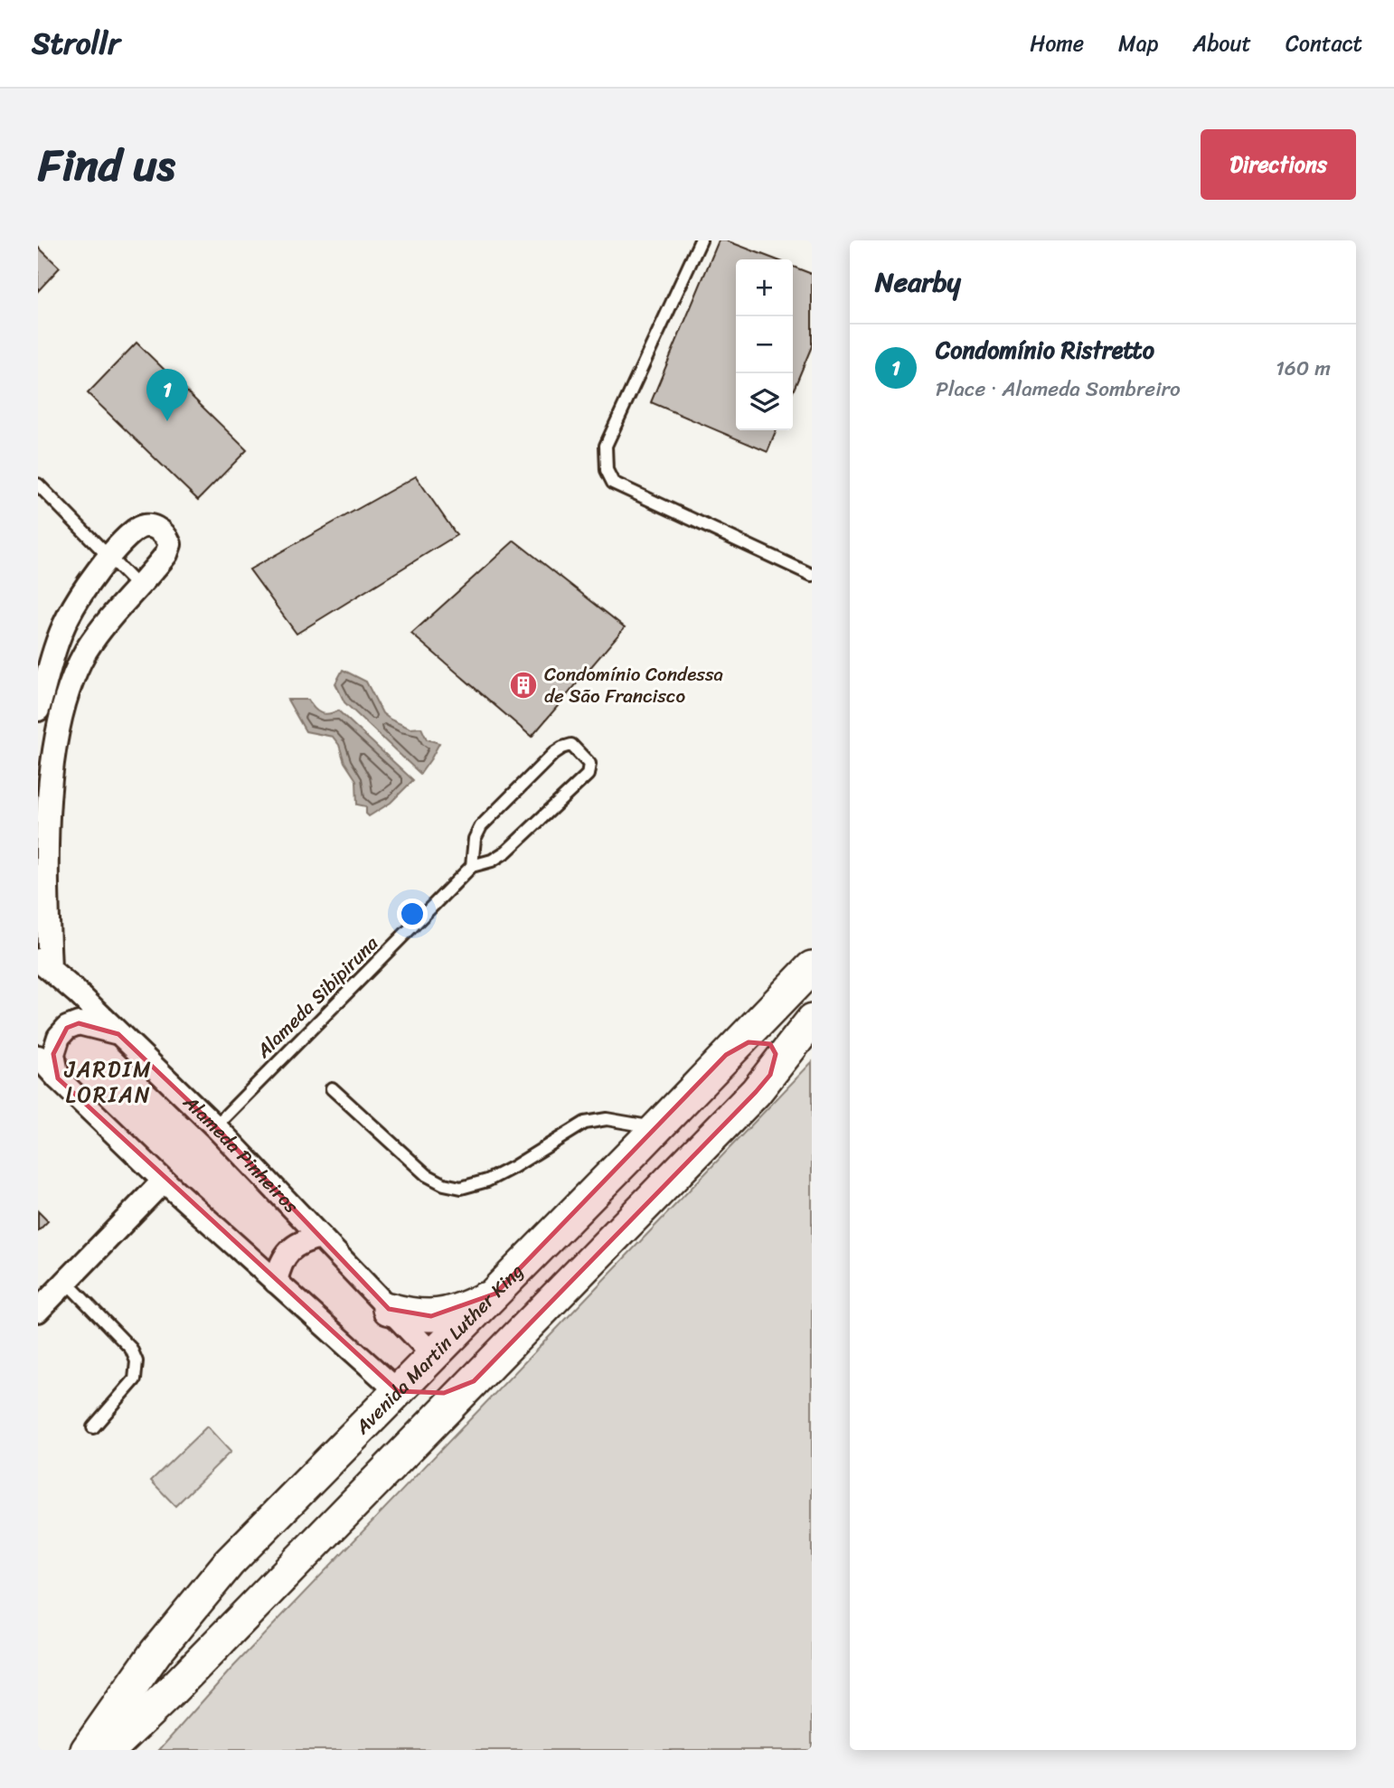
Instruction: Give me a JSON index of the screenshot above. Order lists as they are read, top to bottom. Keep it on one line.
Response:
{"streets":{"main road":["Avenida Martin Luther King"],"street":["Alameda Pinheiros"],"lane":["Alameda Sibipiruna"]},"crossings":[["Alameda Sibipiruna","Alameda Pinheiros"],["Alameda Pinheiros","Avenida Martin Luther King"]],"districts":["JARDIM LORIAN"],"places":{"building":["Condomínio Condessa de São Francisco"]},"page":{"header":"Strollr","nav":["Home","Map","About","Contact"],"title":"Find us","buttons":"Directions","heading":"Nearby","map_buttons":["+","−"],"list":[{"mark":"1","name":"Condomínio Ristretto","note":"Place · Alameda Sombreiro","value":"160 m"}],"pins":"1"}}
